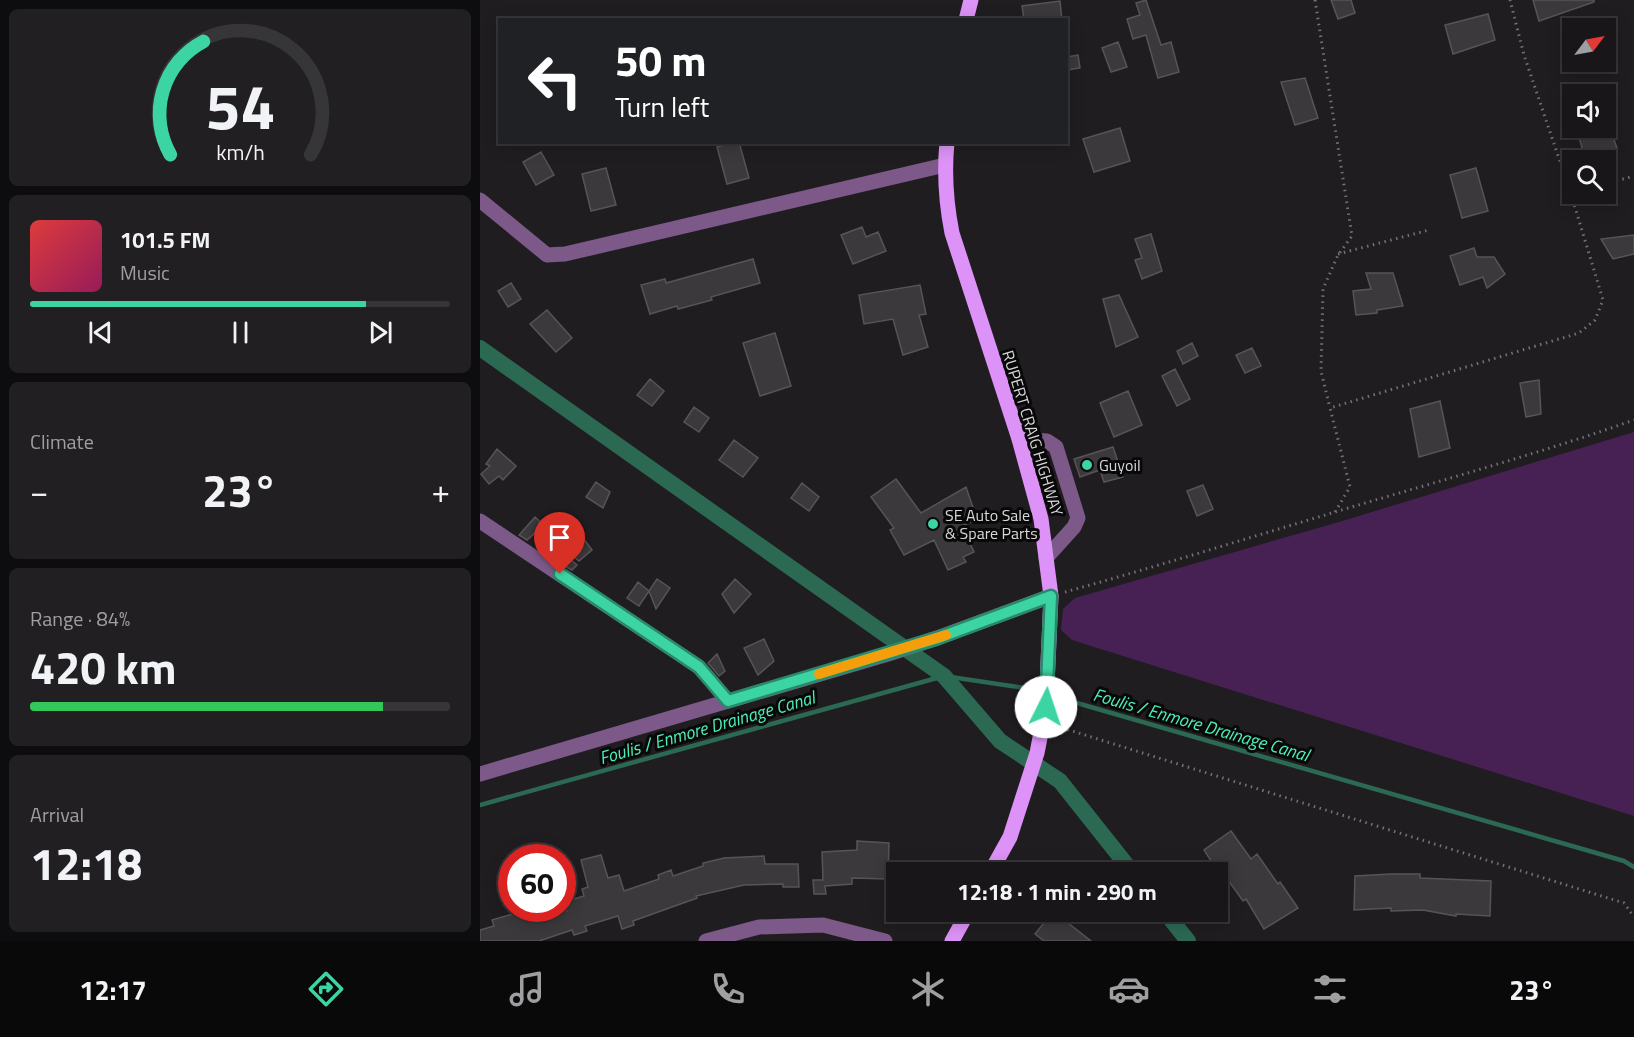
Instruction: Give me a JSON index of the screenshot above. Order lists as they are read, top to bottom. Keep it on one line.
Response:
{"streets":{"main road":["RUPERT CRAIG HIGHWAY"]},"water":["Foulis / Enmore Drainage Canal"],"places":["Guyoil","SE Auto Sale & Spare Parts"],"north":"top right","page":{"turn":["50 m","Turn left"],"song":["101.5 FM","Music"],"tile":["Climate",["Range · 84%","420 km"],["Arrival","12:18"]],"heat":["−","23°","+"],"limit":"60","trip":"12:18 · 1 min · 290 m","tabs":["12:17","23°"],"gauge":["54","km/h"]}}
